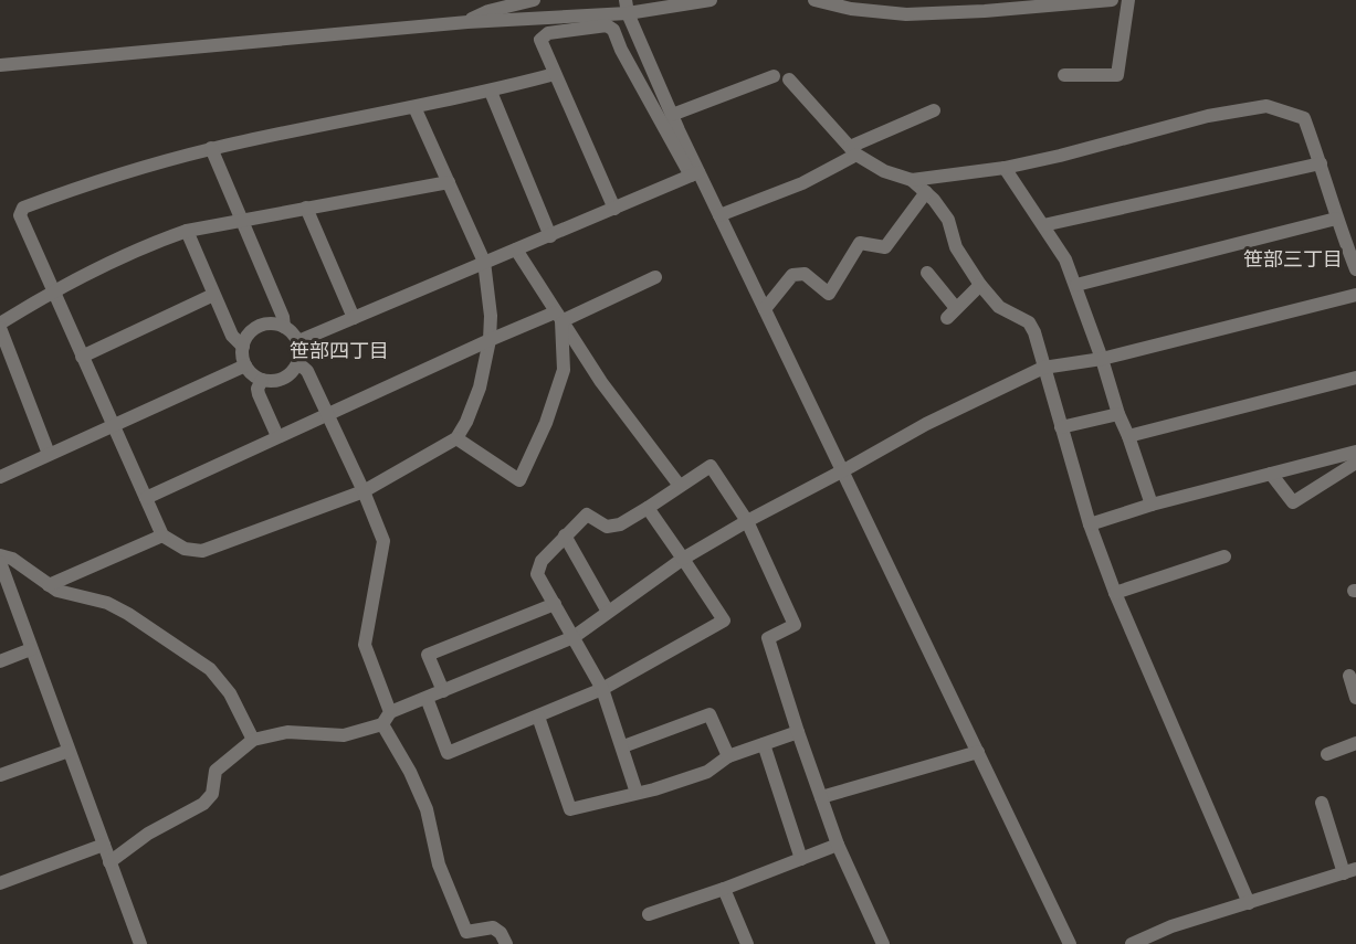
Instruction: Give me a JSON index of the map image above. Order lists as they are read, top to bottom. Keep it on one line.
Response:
{"districts":["笹部三丁目","笹部四丁目"]}
